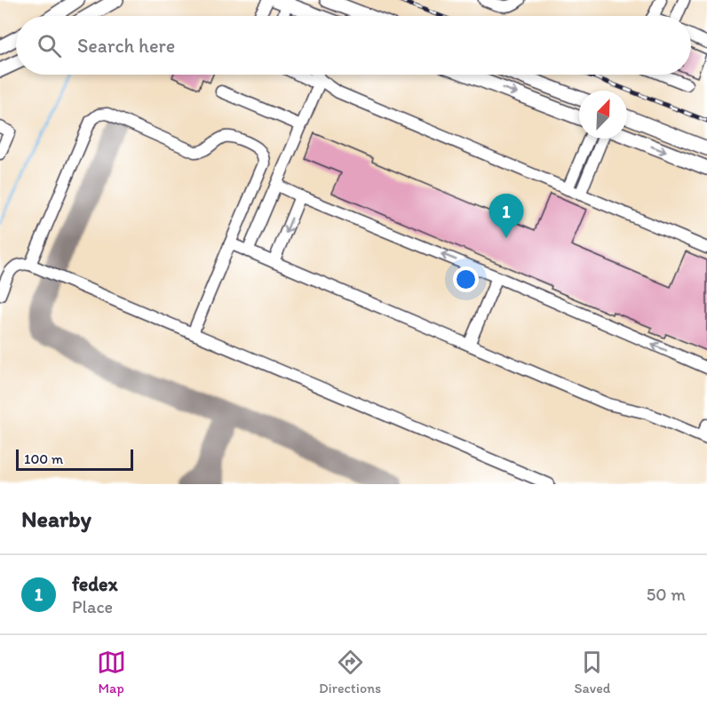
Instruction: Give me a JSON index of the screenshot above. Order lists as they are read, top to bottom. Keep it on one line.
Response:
{"scale_bar":"100 m","north":"top right","page":{"search":"Search here","pins":"1","scale":"100 m","heading":"Nearby","list":[{"mark":"1","name":"fedex","note":"Place","value":"50 m"}],"nav":["Map","Directions","Saved"]}}
